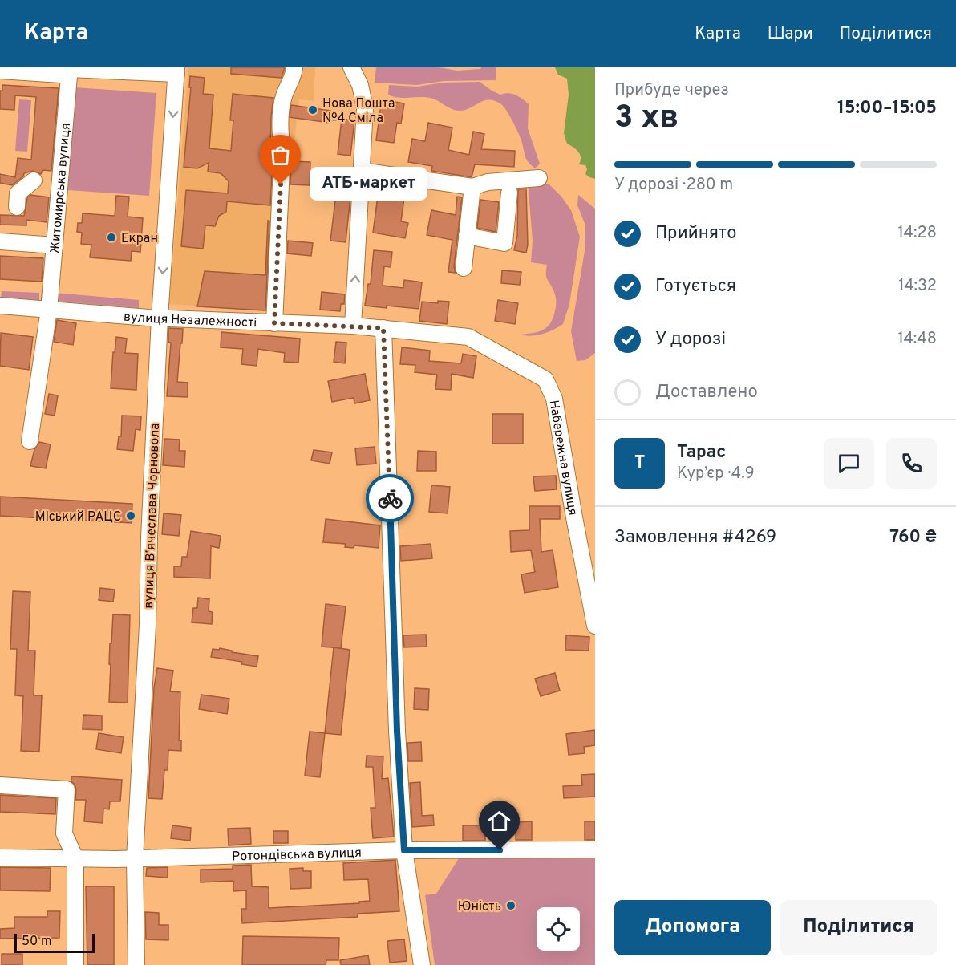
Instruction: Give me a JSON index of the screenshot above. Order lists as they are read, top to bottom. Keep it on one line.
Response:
{"streets":{"street":["Житомирська вулиця","вулиця Незалежності","Набережна вулиця","вулиця Вʼячеслава Чорновола","Ротондівська вулиця"]},"crossings":[["Житомирська вулиця","вулиця Незалежності"],["вулиця Незалежності","Набережна вулиця"],["вулиця Незалежності","вулиця Вʼячеслава Чорновола"],["вулиця Вʼячеслава Чорновола","Ротондівська вулиця"]],"places":["Нова Пошта №4 Сміла","АТБ-маркет","Екран","Міський РАЦС","Юність"],"scale_bar":"50 m","page":{"header":"Карта","nav":["Карта","Шари","Поділитися"],"heading":["3 хв","Прибуде через","15:00–15:05"],"panel":["Тарас","Кур’єр · 4.9","Замовлення #4269","760 ₴"],"bar":"У дорозі · 280 m","bubble":"АТБ-маркет","list":[["Прийнято","14:28"],["Готується","14:32"],["У дорозі","14:48"],"Доставлено"],"round":"Т","buttons":["Допомога","Поділитися"],"scale":"50 m"}}
